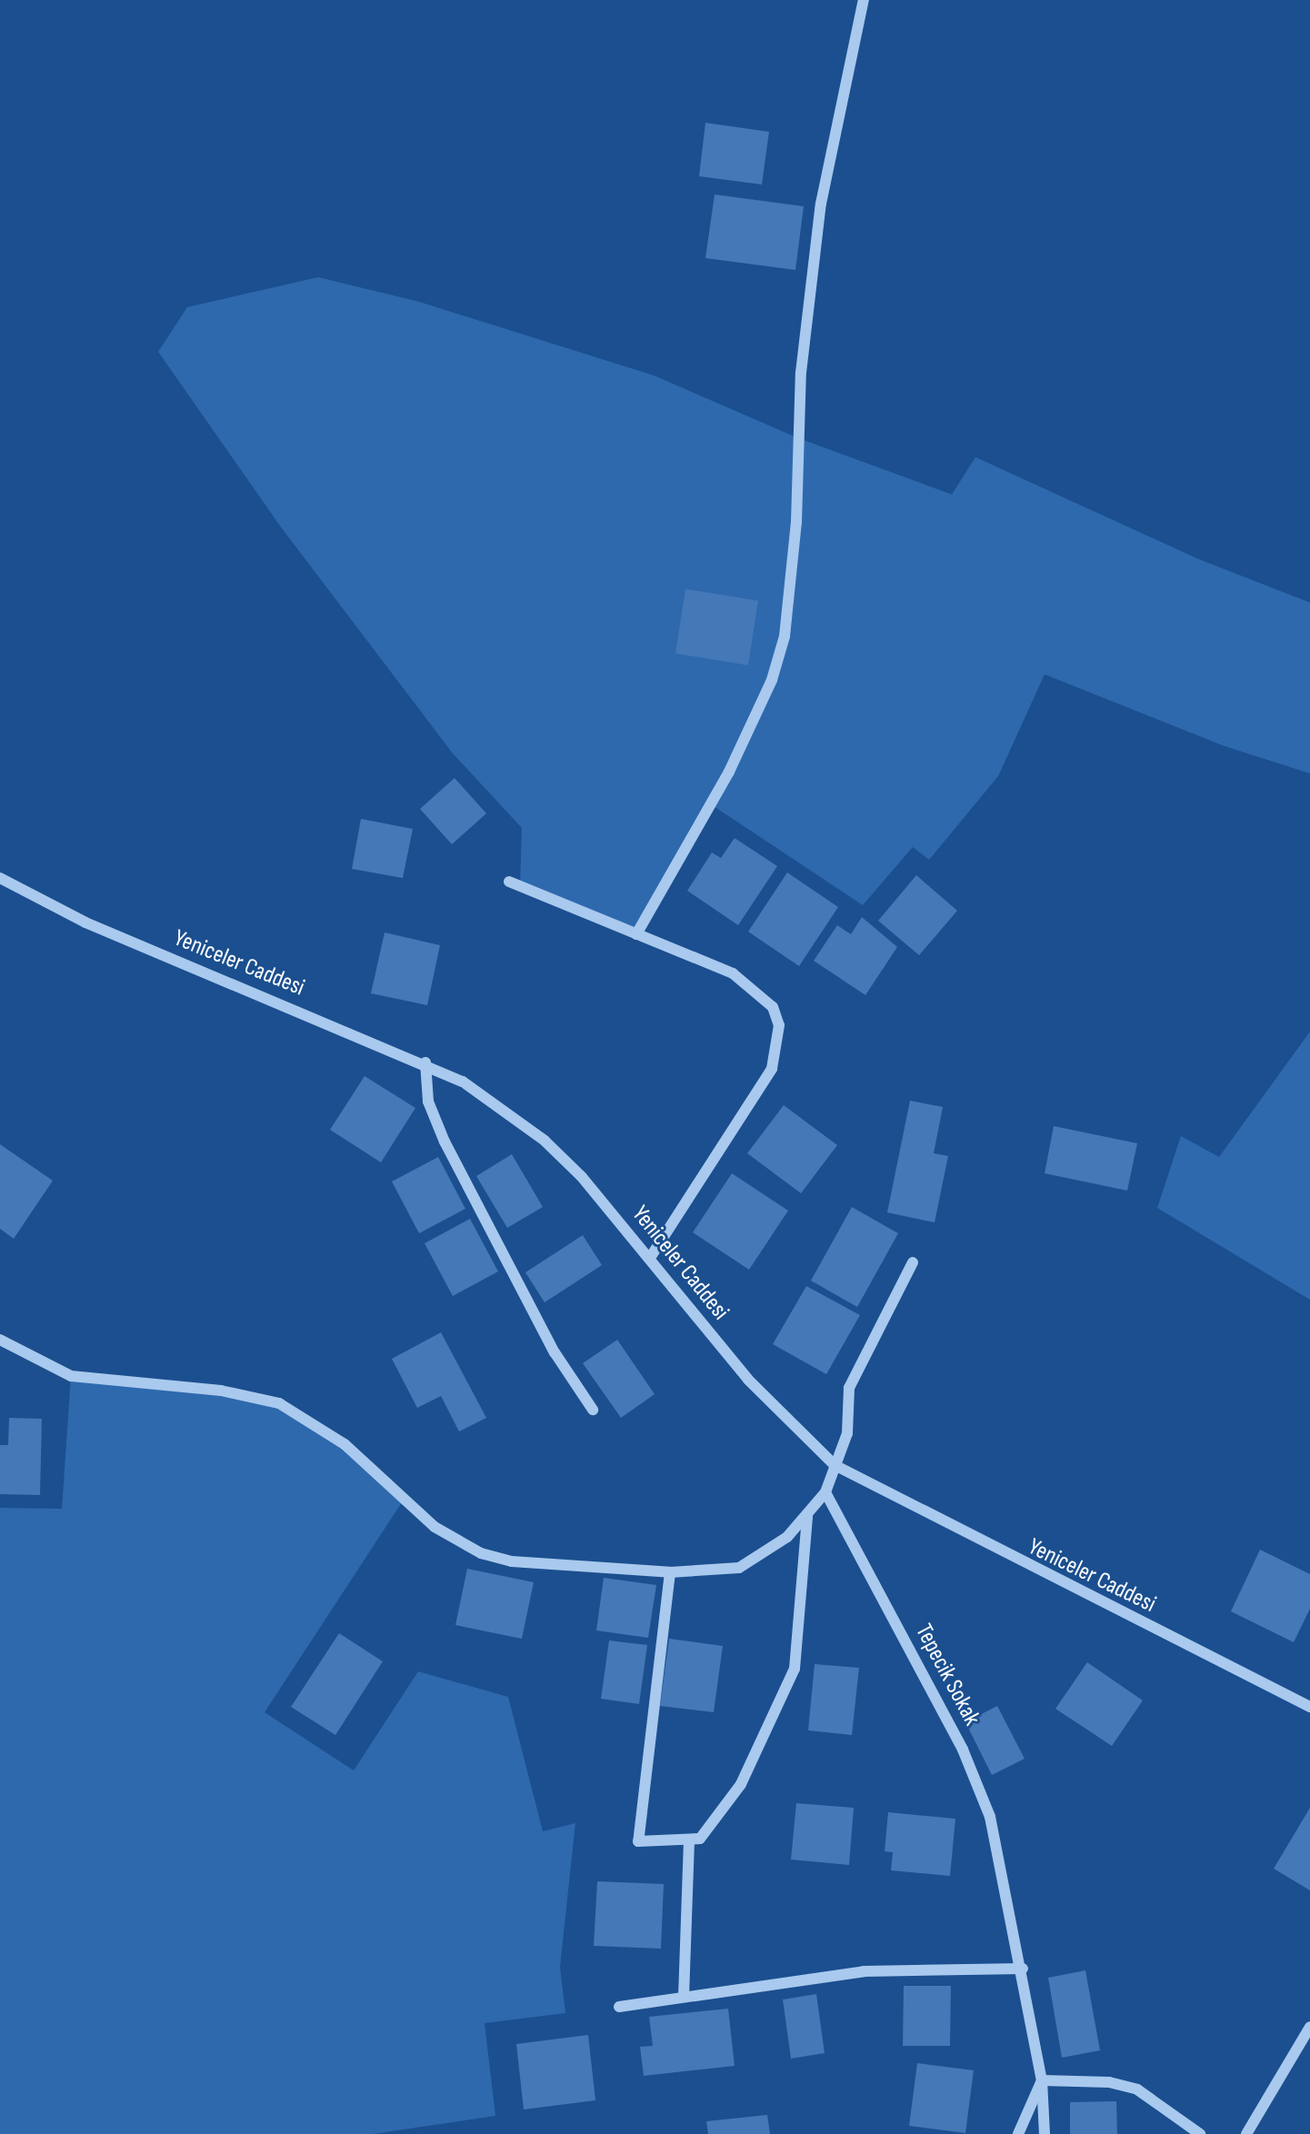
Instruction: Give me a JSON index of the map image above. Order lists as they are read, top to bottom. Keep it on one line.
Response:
{"streets":{"street":["Yeniceler Caddesi","Tepecik Sokak"]}}
